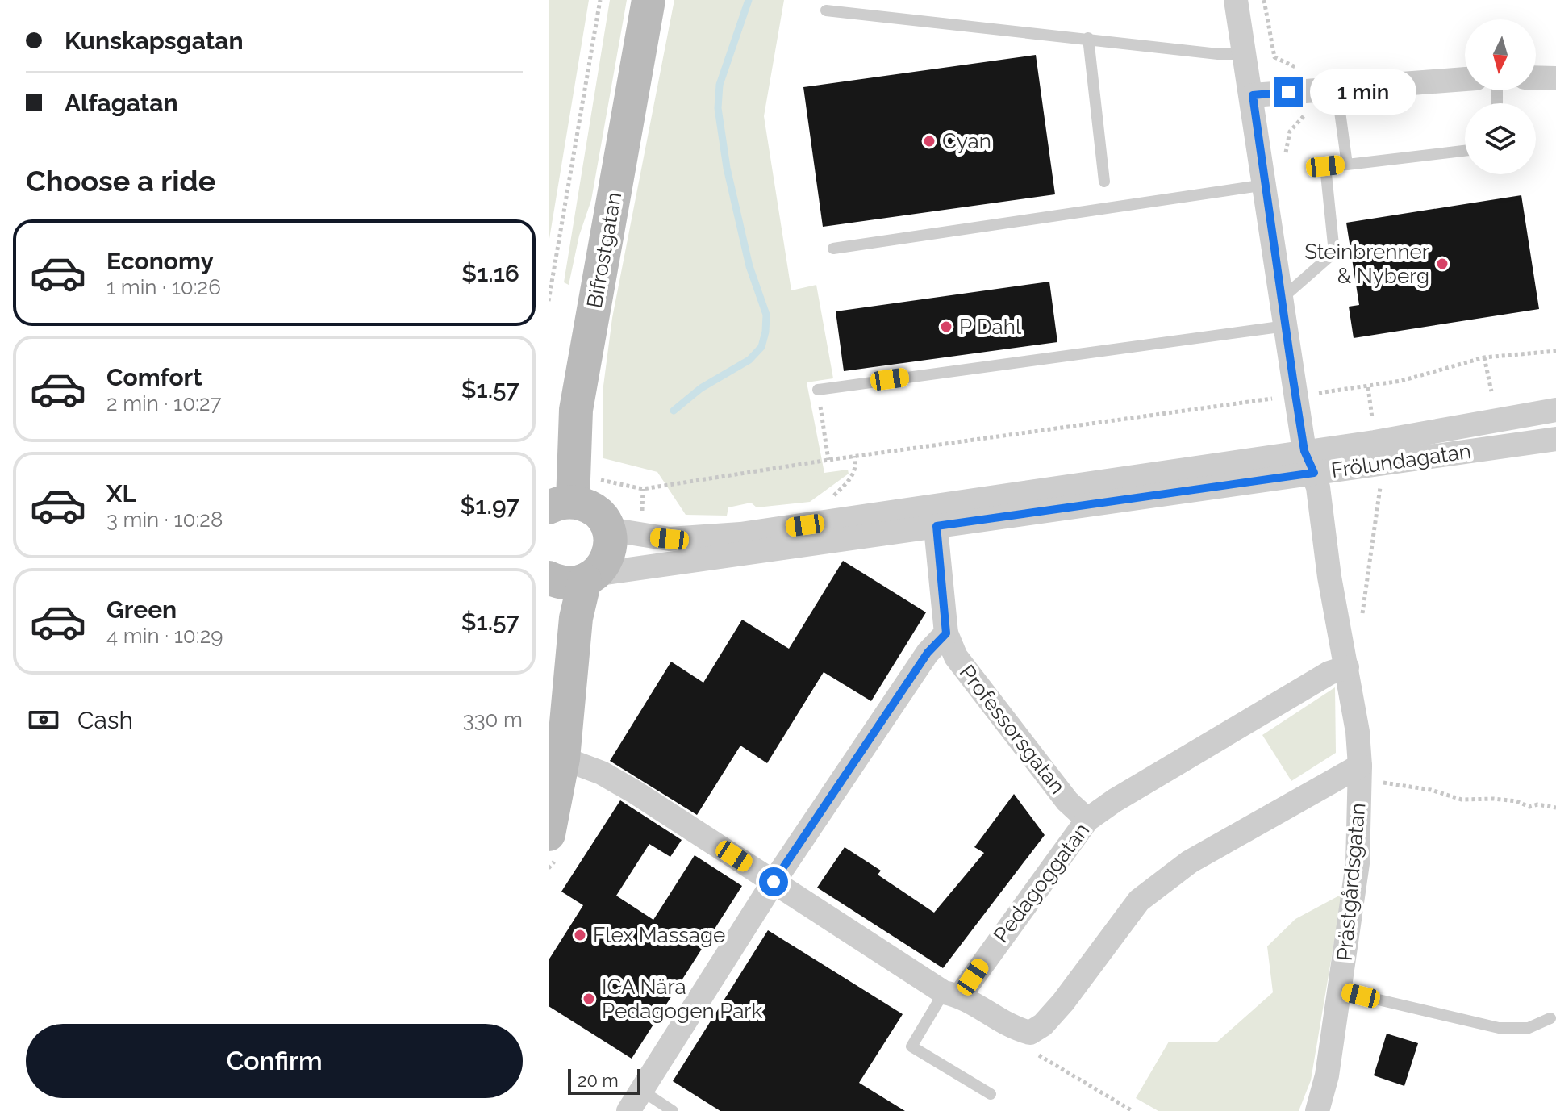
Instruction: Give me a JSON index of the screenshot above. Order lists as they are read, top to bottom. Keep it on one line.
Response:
{"streets":{"main road":["Bifrostgatan"],"street":["Frölundagatan","Professorsgatan","Prästgårdsgatan","Pedagoggatan"]},"crossings":[["Frölundagatan","Prästgårdsgatan"],["Professorsgatan","Pedagoggatan"],["Prästgårdsgatan","Pedagoggatan"]],"places":["Cyan","Steinbrenner & Nyberg","P Dahl","Flex Massage","ICA Nära Pedagogen Park"],"scale_bar":"20 m","north":"bottom","page":{"banner":["Kunskapsgatan","Alfagatan"],"bubble":"1 min","heading":"Choose a ride","list":[{"name":"Economy","note":"1 min · 10:26","value":"$1.16"},{"name":"Comfort","note":"2 min · 10:27","value":"$1.57"},{"name":"XL","note":"3 min · 10:28","value":"$1.97"},{"name":"Green","note":"4 min · 10:29","value":"$1.57"}],"pay":["Cash","330 m"],"buttons":"Confirm","scale":"20 m"}}
